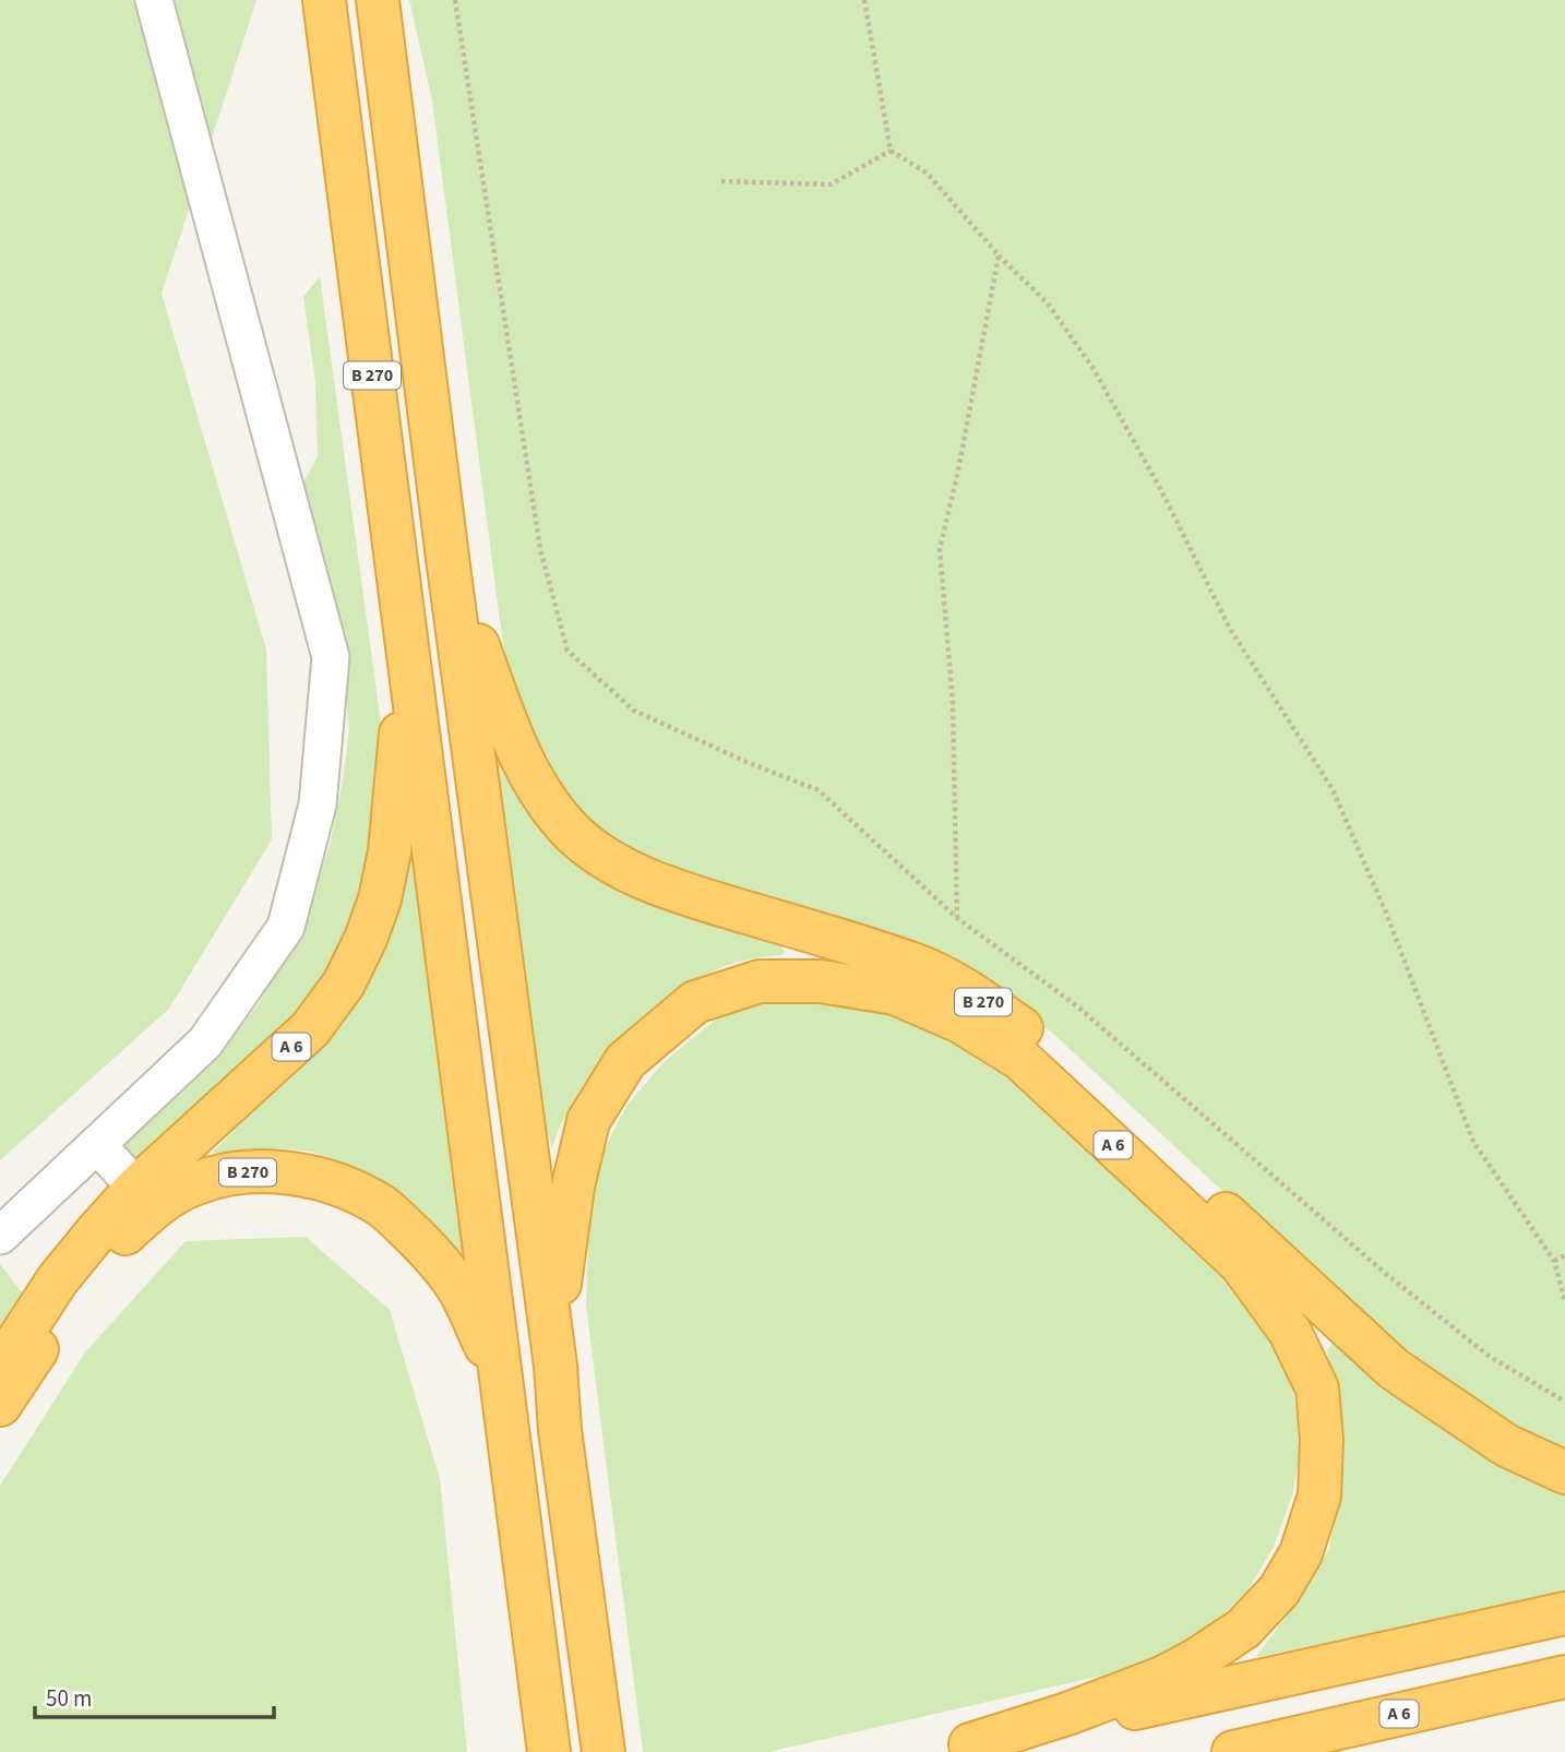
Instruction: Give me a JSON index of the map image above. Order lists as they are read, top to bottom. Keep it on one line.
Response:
{"streets":{"highway":["B 270","A 6"]},"crossings":[["B 270","A 6"]],"scale_bar":"50 m"}
